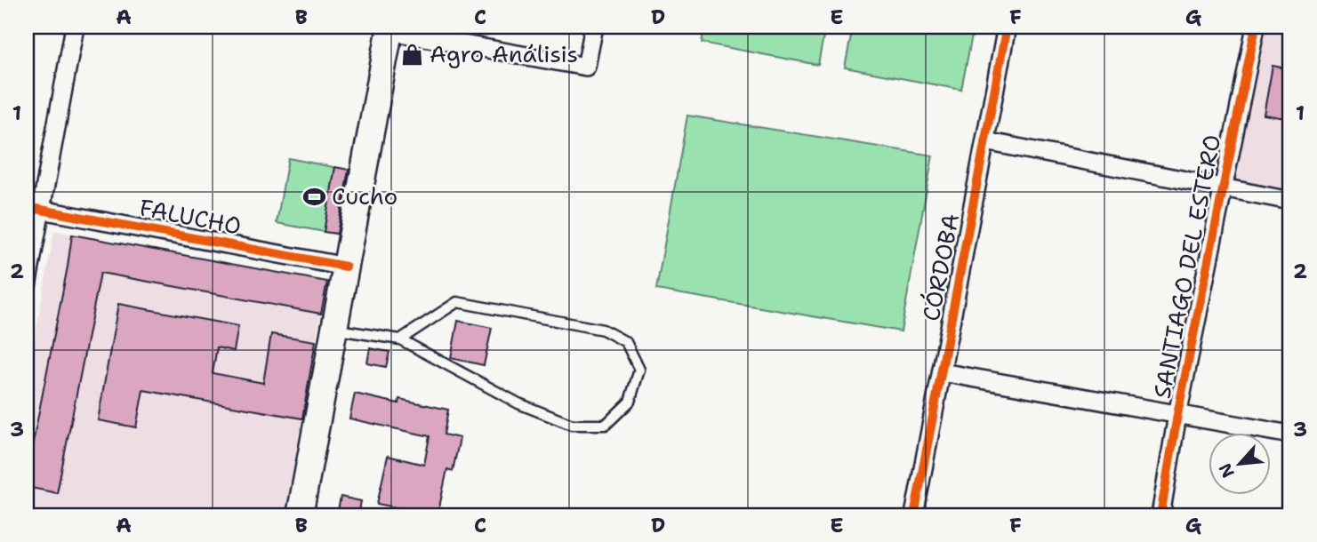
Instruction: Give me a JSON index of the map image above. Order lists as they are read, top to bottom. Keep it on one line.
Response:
{"streets":{"street":["FALUCHO","SANTIAGO DEL ESTERO","CÓRDOBA"]},"places":{"shop":["Agro Análisis"],"sports":["Cucho"]},"north":"bottom left","grid":{"columns":["A","B","C","D","E","F","G"],"rows":["1","2","3"]}}
